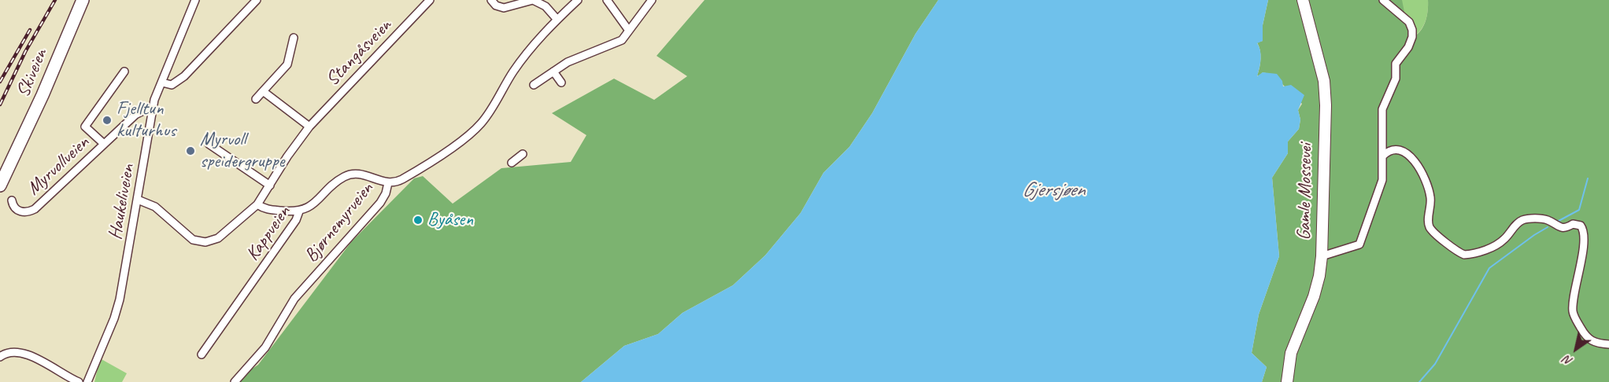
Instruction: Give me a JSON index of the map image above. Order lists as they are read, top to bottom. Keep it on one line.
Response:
{"streets":{"main road":["Skiveien","Gamle Mossevei"],"street":["Stangåsveien","Myrvollveien","Haukeliveien","Bjørnemyrveien","Kappveien"]},"crossings":[["Stangåsveien","Haukeliveien"],["Myrvollveien","Haukeliveien"],["Bjørnemyrveien","Kappveien"]],"water":["Gjersjøen"],"places":["Fjelltun kulturhus","Myrvoll speidergruppe","Byåsen"],"north":"bottom left"}
